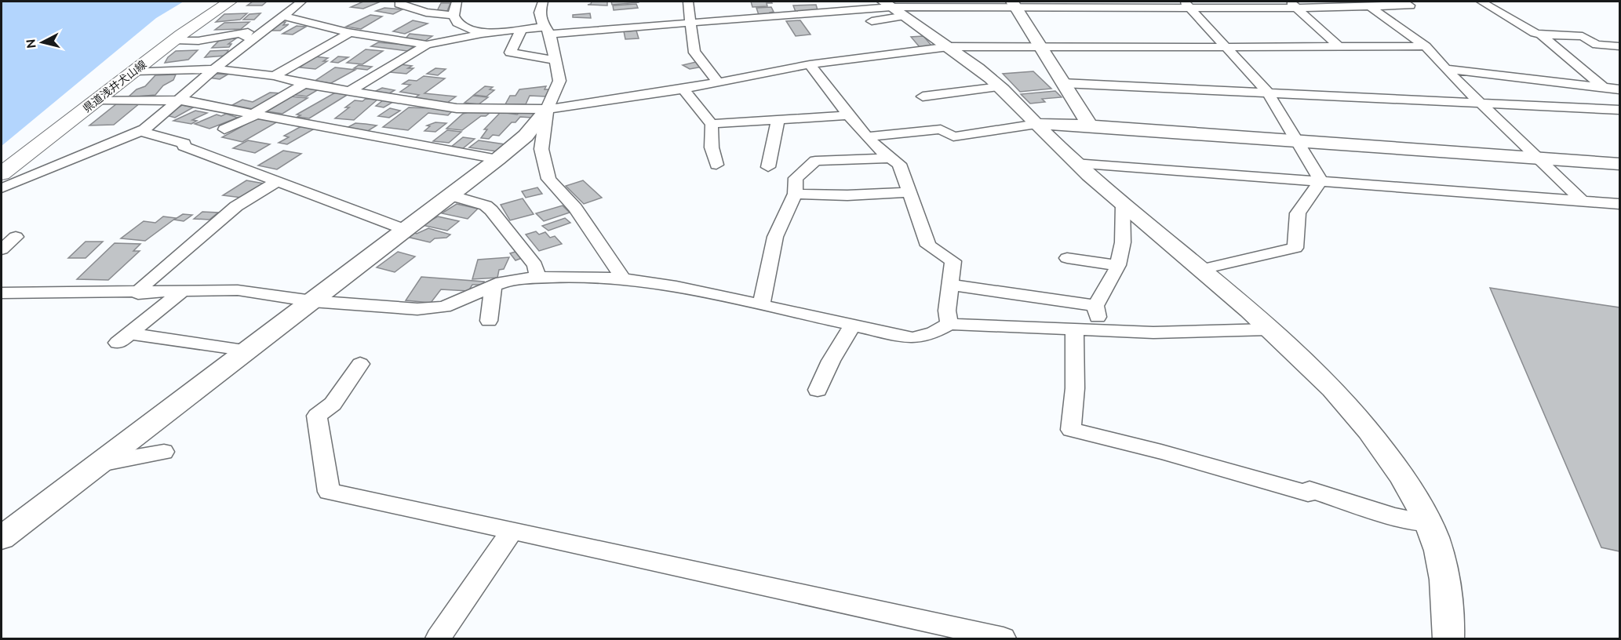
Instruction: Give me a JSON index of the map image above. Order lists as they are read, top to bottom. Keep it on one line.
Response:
{"streets":{"main road":["県道浅井犬山線"]},"north":"left"}
